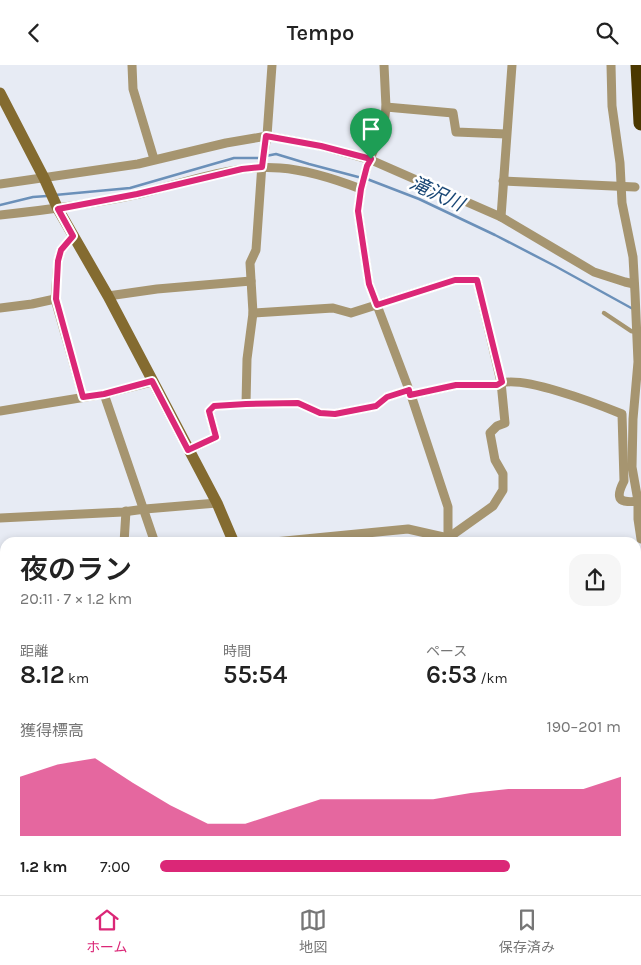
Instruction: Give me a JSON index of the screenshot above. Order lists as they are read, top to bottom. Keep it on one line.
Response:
{"water":["滝沢川"],"page":{"header":"Tempo","heading":["夜のラン","20:11 · 7 × 1.2 km"],"stats":[["距離","8.12 km"],["時間","55:54"],["ペース","6:53 /km"]],"chart":["獲得標高","190–201 m"],"list":[{"name":"1.2 km","note":"7:00"}],"tabs":["ホーム","地図","保存済み"]}}
